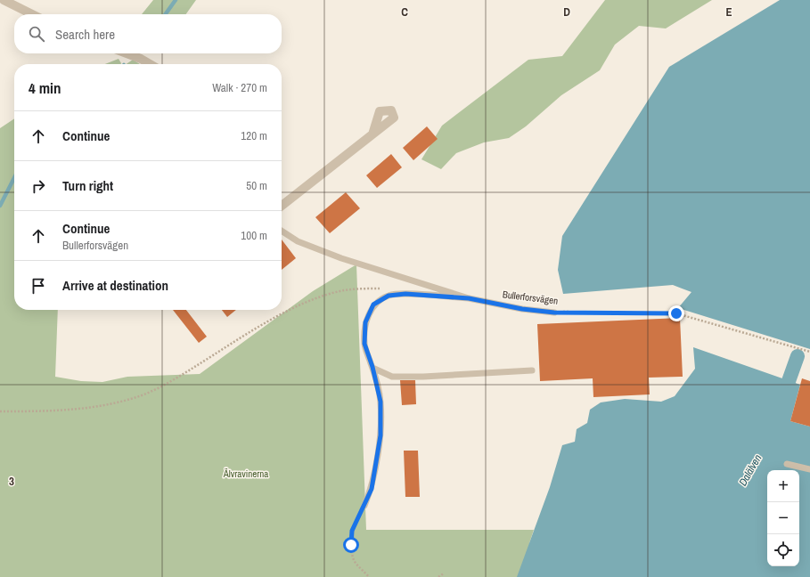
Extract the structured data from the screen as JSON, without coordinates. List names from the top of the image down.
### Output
{
  "streets": {
    "lane": ["Bullerforsvägen"]
  },
  "water": ["Dalälven"],
  "parks": ["Älvravinerna"],
  "page": {
    "search": "Search here",
    "heading": ["4 min", "Walk · 270 m"],
    "list": [
      ["Continue", "120 m"],
      ["Turn right", "50 m"],
      ["Continue", "Bullerforsvägen", "100 m"],
      "Arrive at destination"
    ],
    "map_buttons": ["+", "−"]
  },
  "grid": {
    "columns": ["C", "D", "E"],
    "rows": ["3"]
  }
}
